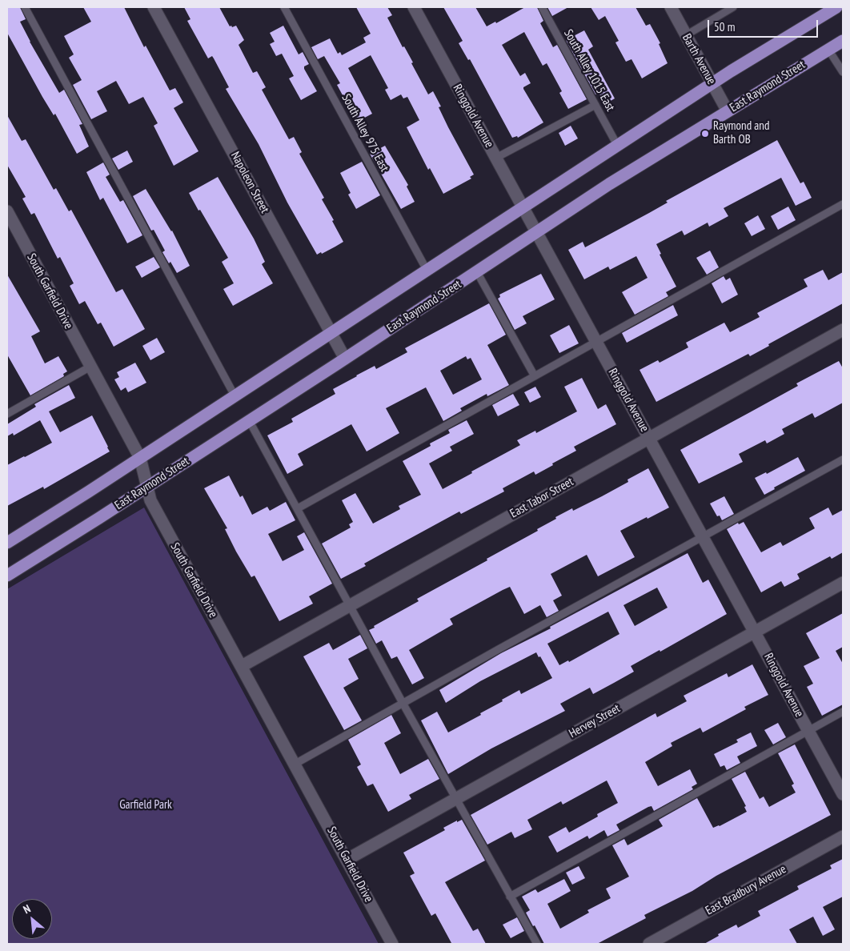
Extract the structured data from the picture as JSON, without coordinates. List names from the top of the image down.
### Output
{
  "streets": {
    "main road": ["East Raymond Street"],
    "street": [
      "Barth Avenue",
      "Ringgold Avenue",
      "Napoleon Street",
      "South Garfield Drive",
      "East Tabor Street",
      "Hervey Street",
      "East Bradbury Avenue"
    ],
    "lane": ["South Alley 1015 East", "South Alley 975 East"]
  },
  "crossings": [
    ["Barth Avenue", "East Raymond Street"],
    ["East Raymond Street", "Ringgold Avenue"],
    ["East Raymond Street", "Napoleon Street"],
    ["East Raymond Street", "South Garfield Drive"],
    ["Ringgold Avenue", "East Tabor Street"],
    ["Ringgold Avenue", "Hervey Street"],
    ["South Garfield Drive", "East Tabor Street"],
    ["South Garfield Drive", "Hervey Street"]
  ],
  "parks": ["Garfield Park"],
  "places": ["Raymond and Barth OB"],
  "scale_bar": "50 m",
  "north": "top left"
}
